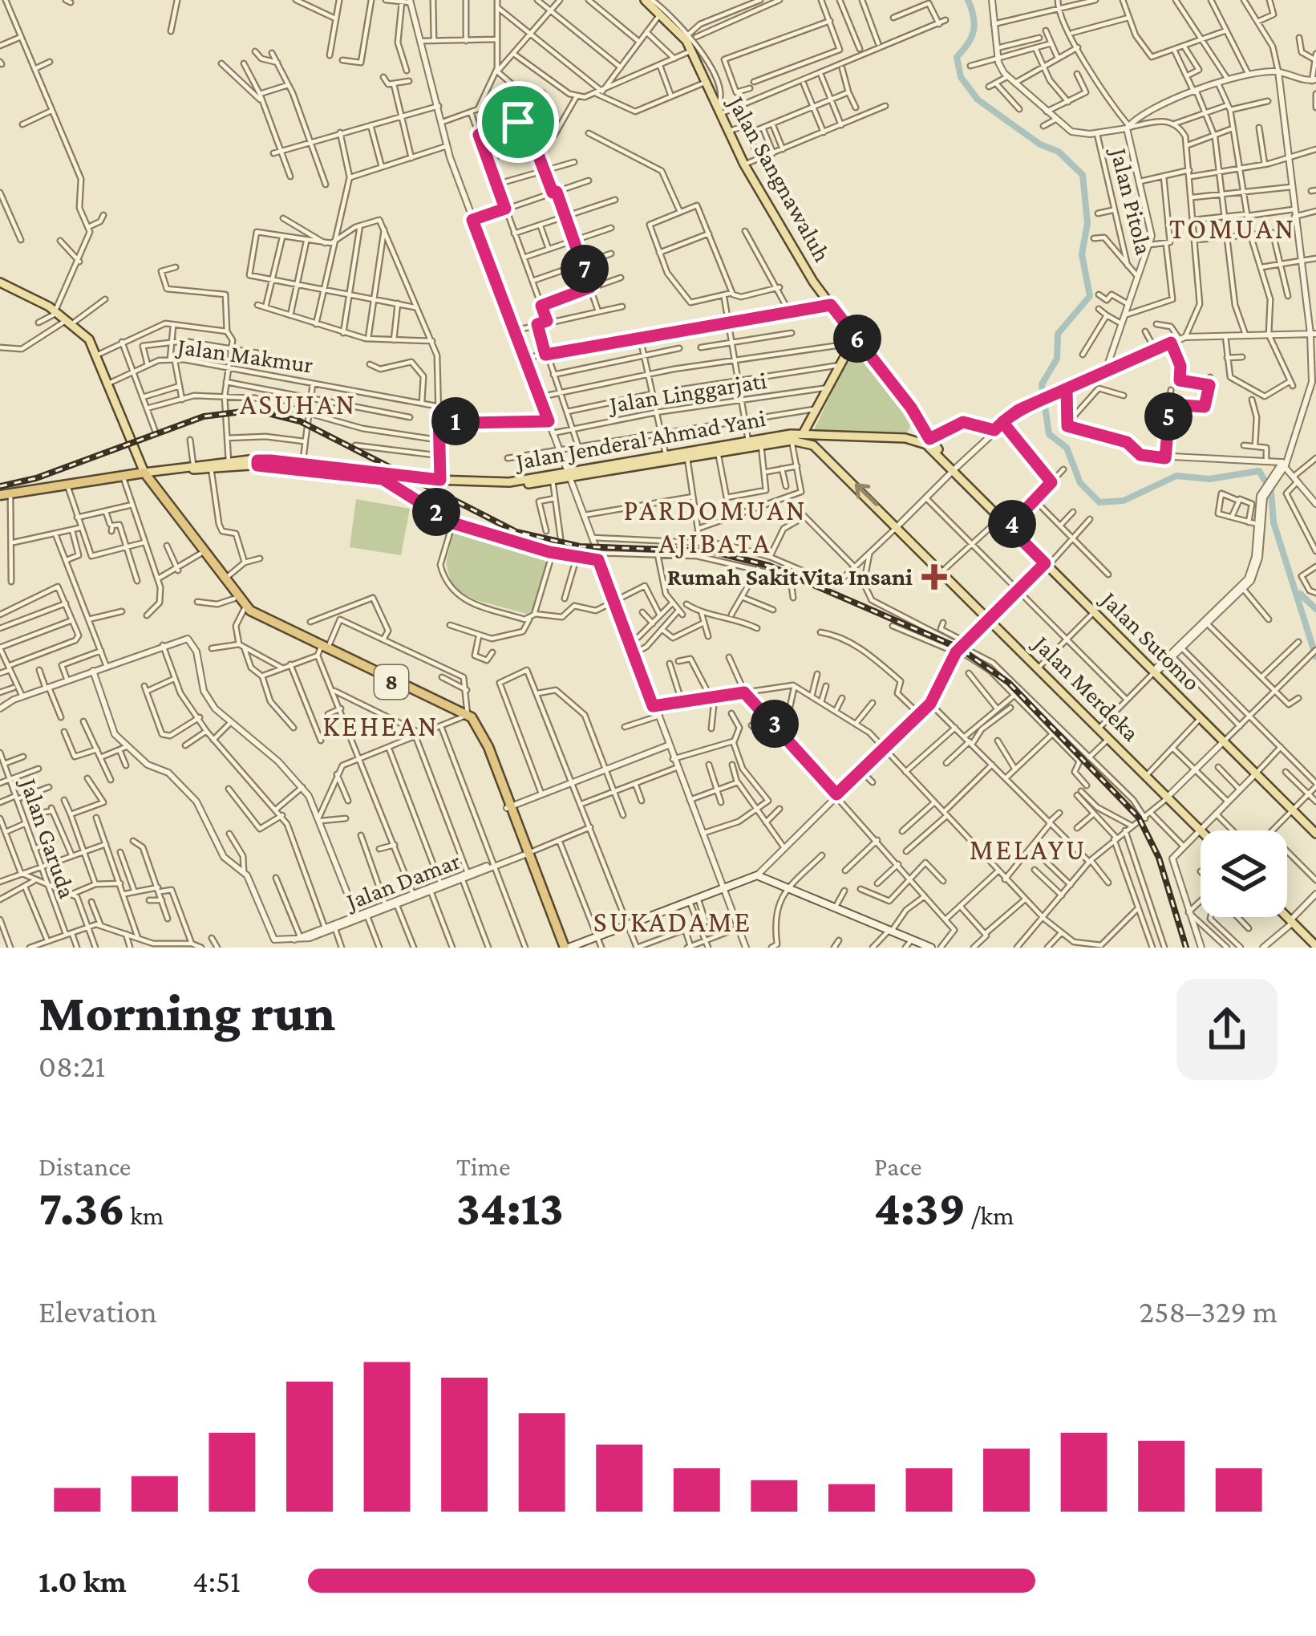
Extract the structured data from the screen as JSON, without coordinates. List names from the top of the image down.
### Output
{
  "streets": {
    "highway": ["8"],
    "main road": [
      "Jalan Sangnawaluh",
      "Jalan Jenderal Ahmad Yani",
      "Jalan Sutomo",
      "Jalan Merdeka"
    ],
    "street": [
      "Jalan Pitola",
      "Jalan Makmur",
      "Jalan Linggarjati",
      "Jalan Garuda",
      "Jalan Damar"
    ]
  },
  "crossings": [
    ["Jalan Sangnawaluh", "Jalan Sutomo"],
    ["Jalan Jenderal Ahmad Yani", "Jalan Sutomo"],
    ["Jalan Jenderal Ahmad Yani", "8"],
    ["Jalan Jenderal Ahmad Yani", "Jalan Merdeka"],
    ["Jalan Sutomo", "Jalan Merdeka"]
  ],
  "districts": [
    "TOMUAN",
    "ASUHAN",
    "PARDOMUAN AJIBATA",
    "KEHEAN",
    "MELAYU",
    "SUKADAME"
  ],
  "places": {
    "health": ["Rumah Sakit Vita Insani"]
  },
  "page": {
    "pins": [
      "7",
      "6",
      "5",
      "1",
      "2",
      "4",
      "3"
    ],
    "heading": ["Morning run", "08:21"],
    "stats": [
      ["Distance", "7.36 km"],
      ["Time", "34:13"],
      ["Pace", "4:39 /km"]
    ],
    "chart": ["Elevation", "258–329 m"],
    "list": [
      {
        "name": "1.0 km",
        "note": "4:51"
      }
    ]
  }
}
